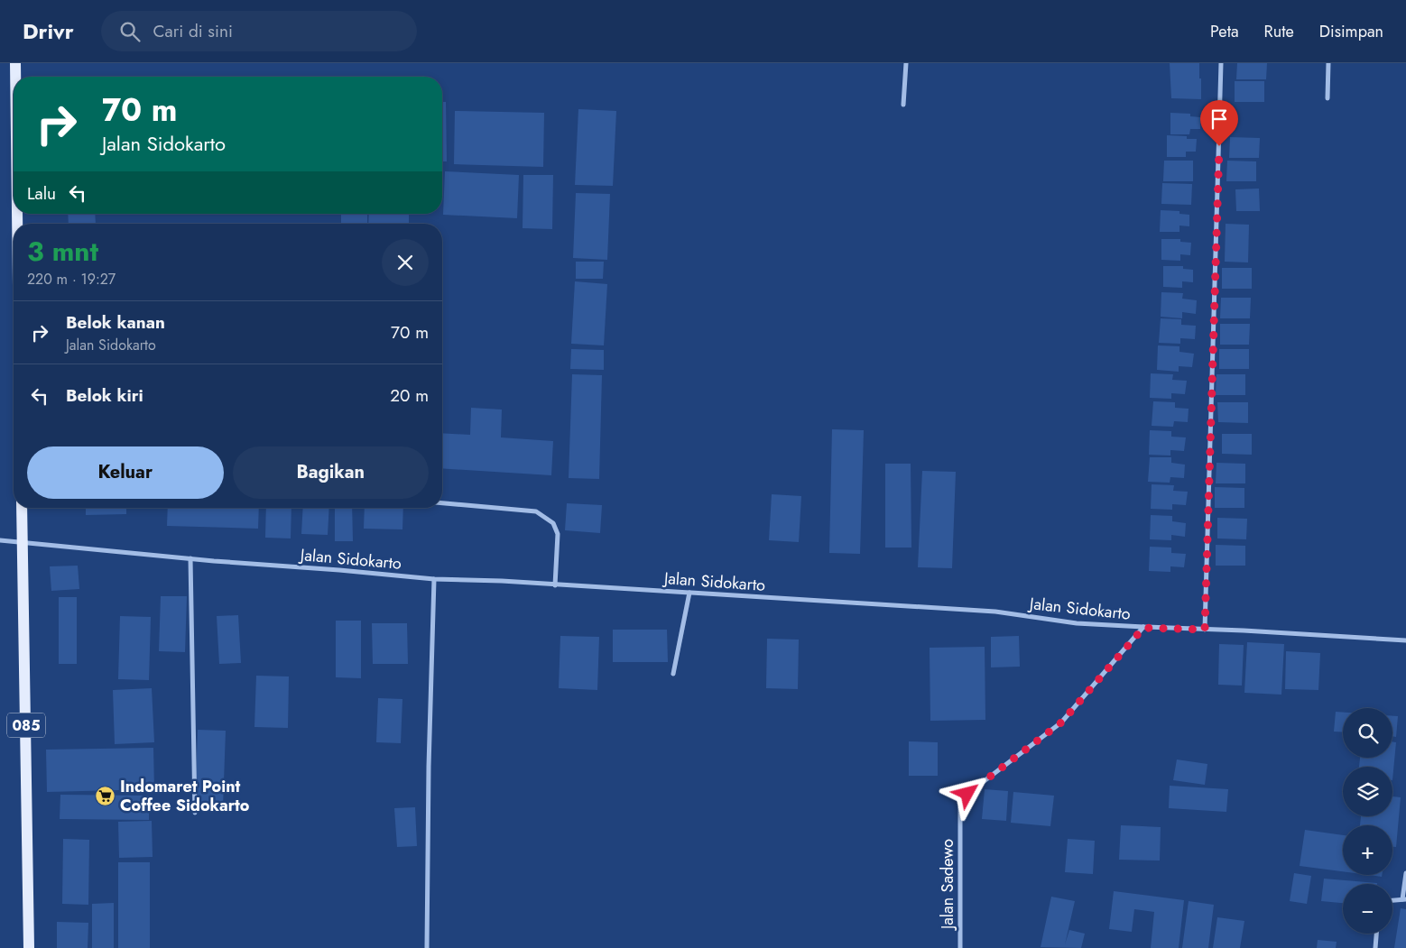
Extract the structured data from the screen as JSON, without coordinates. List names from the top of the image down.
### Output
{
  "streets": {
    "main road": ["085"],
    "street": ["Jalan Sidokarto", "Jalan Sadewo"]
  },
  "crossings": [
    ["Jalan Sidokarto", "085"],
    ["Jalan Sidokarto", "Jalan Sadewo"]
  ],
  "places": {
    "supermarket": ["Indomaret Point Coffee Sidokarto"]
  },
  "page": {
    "header": "Drivr",
    "search": "Cari di sini",
    "nav": ["Peta", "Rute", "Disimpan"],
    "turn": ["70 m", "Jalan Sidokarto"],
    "then": "Lalu",
    "heading": ["3 mnt", "220 m · 19:27"],
    "list": [
      {
        "name": "Belok kanan",
        "note": "Jalan Sidokarto",
        "value": "70 m"
      },
      {
        "name": "Belok kiri",
        "value": "20 m"
      }
    ],
    "buttons": ["Keluar", "Bagikan"],
    "map_buttons": ["+", "−"]
  }
}
